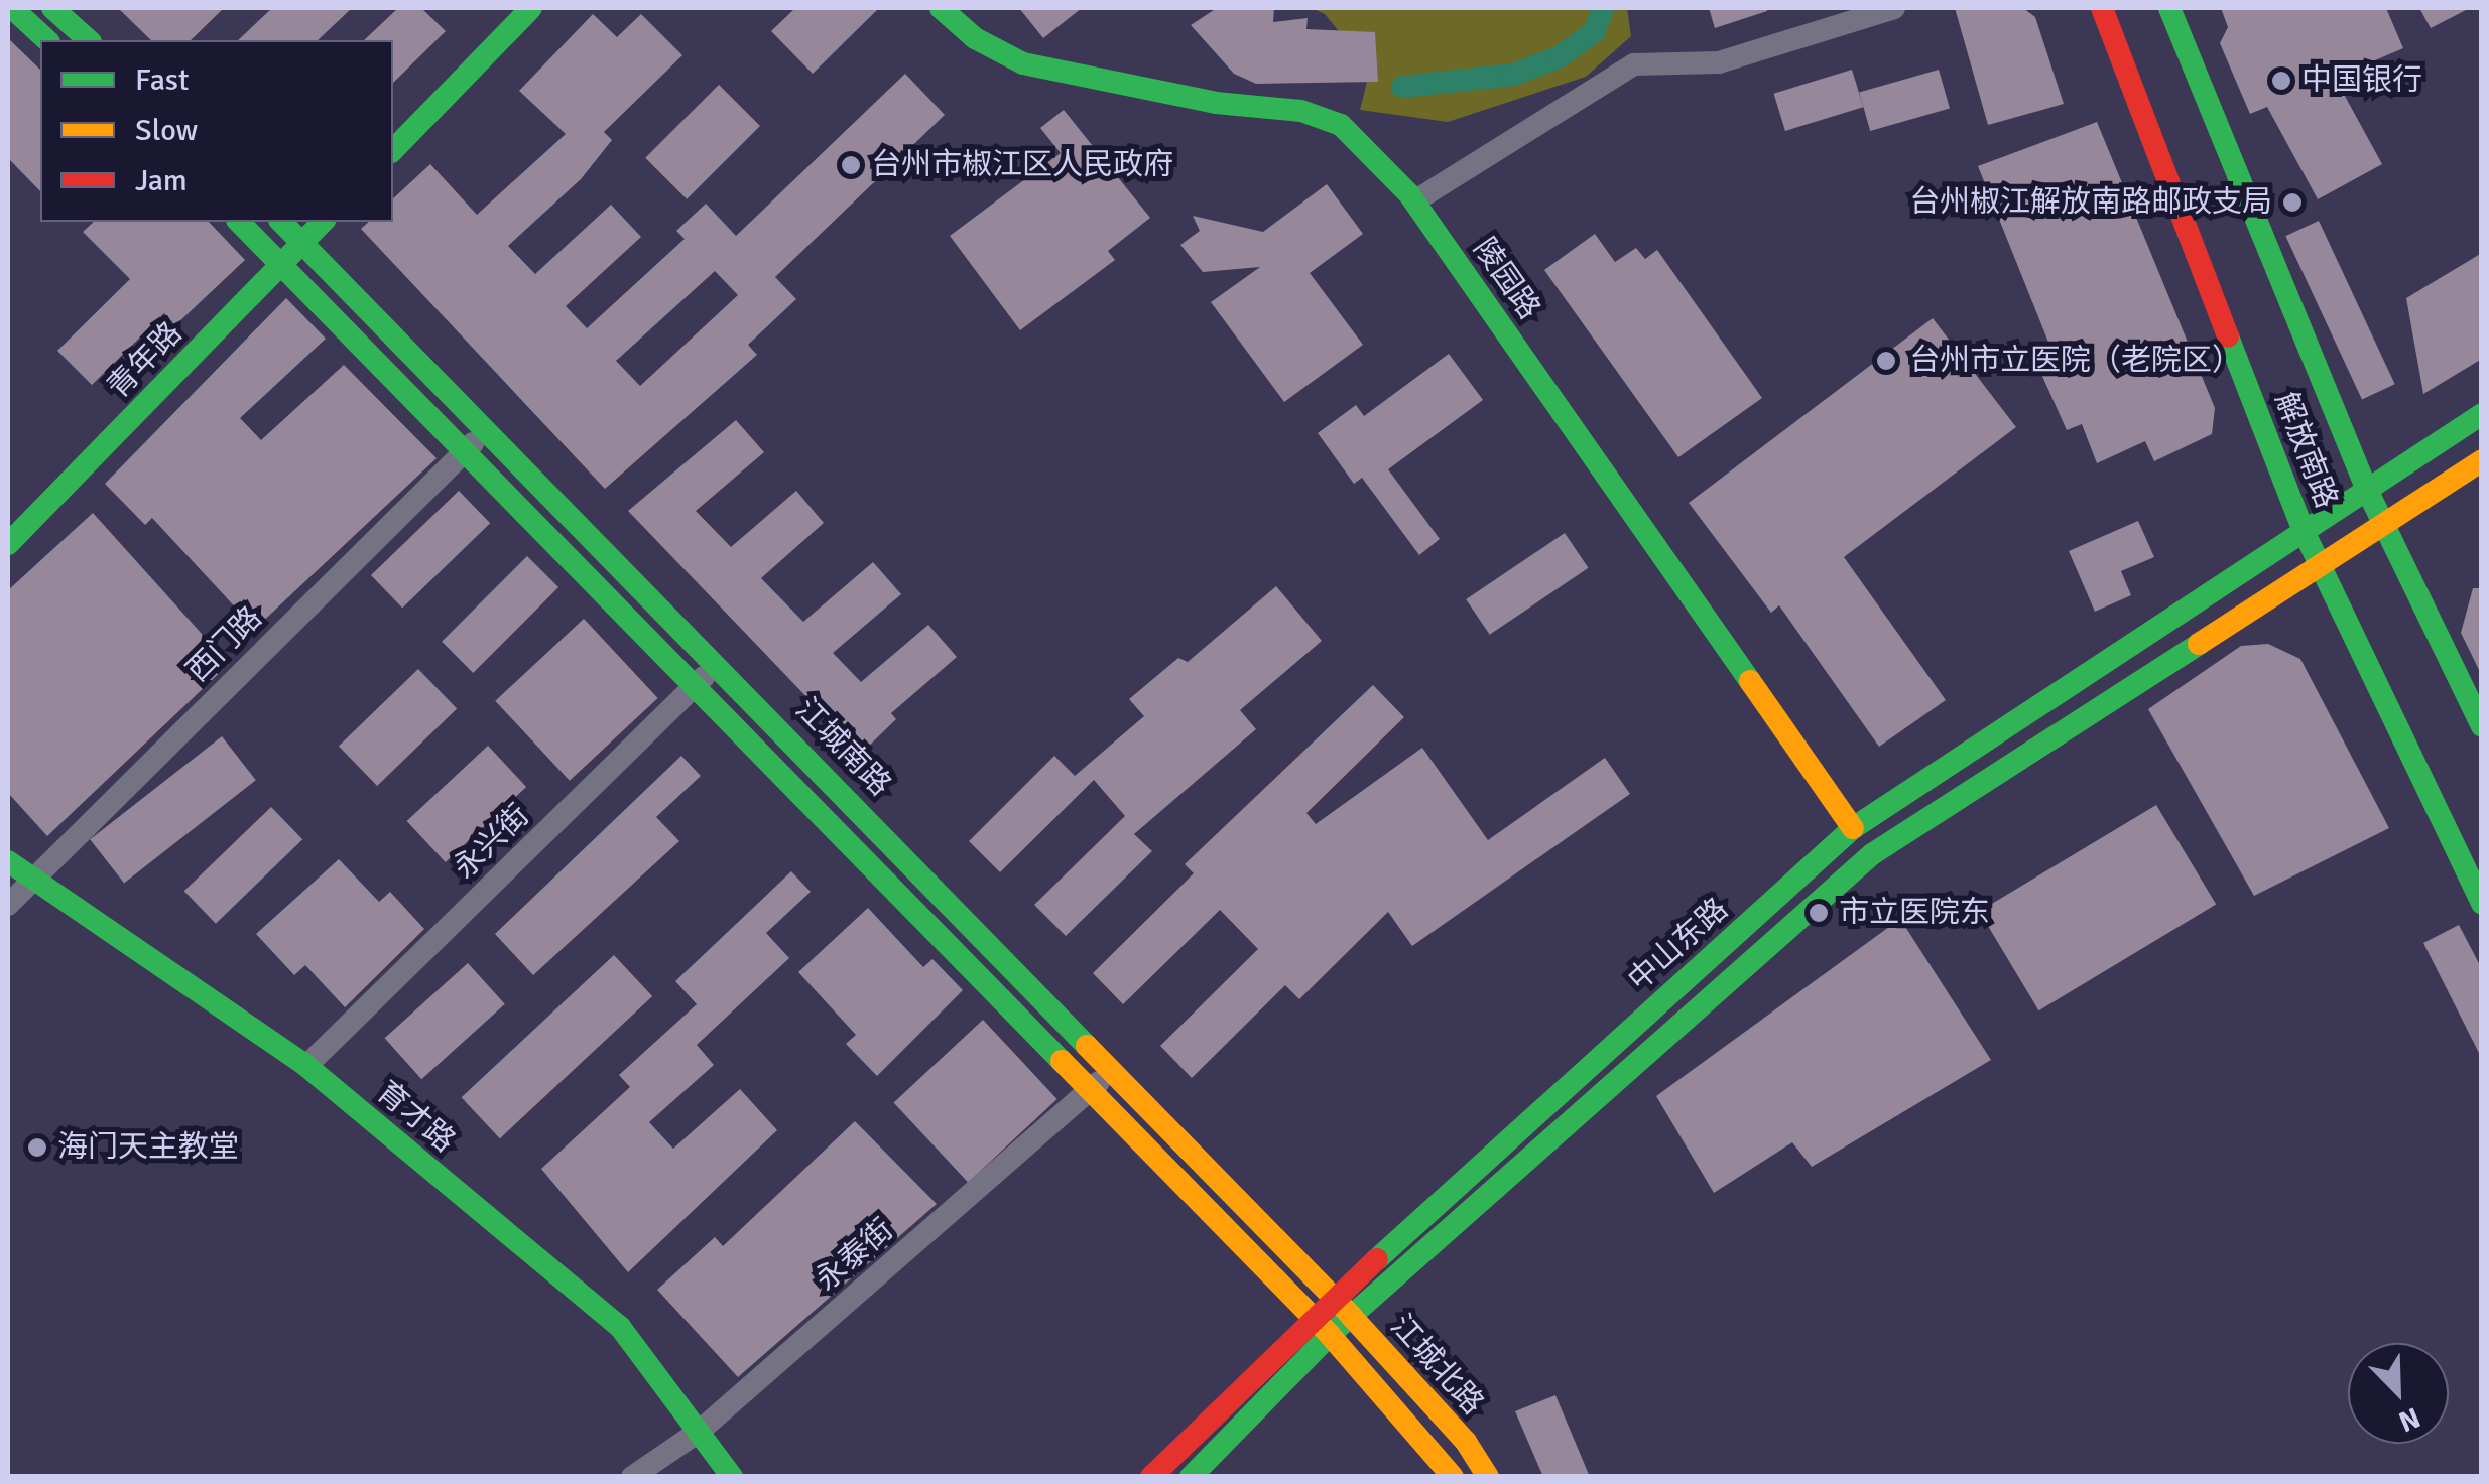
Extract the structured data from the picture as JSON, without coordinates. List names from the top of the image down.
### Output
{
  "streets": {
    "main road": [
      "陵园路",
      "青年路",
      "解放南路",
      "江城南路",
      "中山东路",
      "育才路",
      "江城北路"
    ],
    "street": ["西门路", "永兴街", "永泰街"]
  },
  "crossings": [
    ["陵园路", "中山东路"],
    ["青年路", "江城南路"],
    ["解放南路", "中山东路"],
    ["西门路", "江城南路"],
    ["西门路", "育才路"],
    ["江城南路", "永兴街"],
    ["江城南路", "中山东路"],
    ["江城南路", "永泰街"],
    ["江城南路", "江城北路"],
    ["永兴街", "育才路"],
    ["中山东路", "江城北路"],
    ["育才路", "永泰街"]
  ],
  "places": [
    "中国银行",
    "台州市椒江区人民政府",
    "台州椒江解放南路邮政支局",
    "台州市立医院（老院区）",
    "市立医院东",
    "海门天主教堂"
  ],
  "legend": ["Fast", "Slow", "Jam"],
  "north": "bottom right"
}
